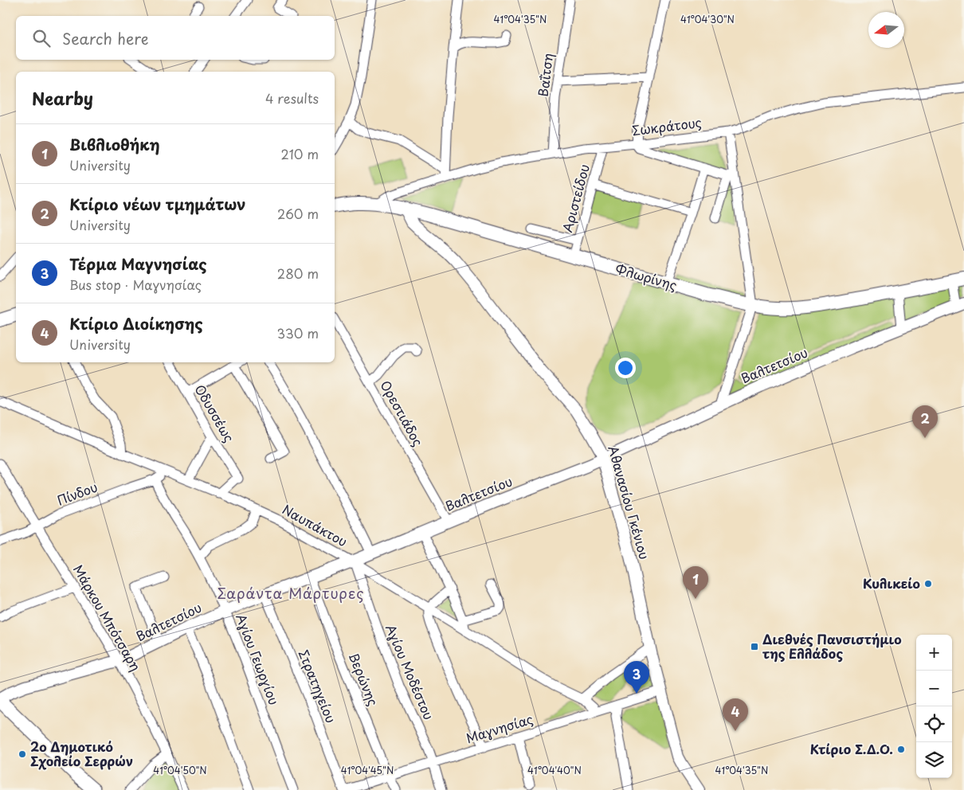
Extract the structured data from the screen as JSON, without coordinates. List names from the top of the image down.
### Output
{
  "streets": {
    "main road": ["Φλωρίνης"],
    "street": [
      "Βαΐτση",
      "Σωκράτους",
      "Αριστείδου",
      "Βαλτετσίου",
      "Οδυσσέως",
      "Ορεστιάδος",
      "Πίνδου",
      "Αθανασίου Γκένιου",
      "Ναυπάκτου",
      "Μάρκου Μπότσαρη",
      "Αγίου Γεωργίου",
      "Αγίου Μοδέστου",
      "Βερώνης",
      "Στρατηγείου",
      "Μαγνησίας"
    ]
  },
  "crossings": [
    ["Βαΐτση", "Σωκράτους"],
    ["Σωκράτους", "Αριστείδου"],
    ["Σωκράτους", "Φλωρίνης"],
    ["Αριστείδου", "Φλωρίνης"],
    ["Φλωρίνης", "Αθανασίου Γκένιου"],
    ["Βαλτετσίου", "Ορεστιάδος"],
    ["Βαλτετσίου", "Αθανασίου Γκένιου"],
    ["Βαλτετσίου", "Ναυπάκτου"],
    ["Βαλτετσίου", "Μάρκου Μπότσαρη"],
    ["Βαλτετσίου", "Αγίου Γεωργίου"],
    ["Βαλτετσίου", "Αγίου Μοδέστου"],
    ["Βαλτετσίου", "Βερώνης"],
    ["Βαλτετσίου", "Στρατηγείου"],
    ["Οδυσσέως", "Ναυπάκτου"],
    ["Πίνδου", "Ναυπάκτου"],
    ["Πίνδου", "Μάρκου Μπότσαρη"],
    ["Πίνδου", "Αγίου Γεωργίου"],
    ["Αθανασίου Γκένιου", "Μαγνησίας"],
    ["Ναυπάκτου", "Αγίου Μοδέστου"],
    ["Ναυπάκτου", "Μαγνησίας"],
    ["Αγίου Μοδέστου", "Μαγνησίας"],
    ["Βερώνης", "Μαγνησίας"],
    ["Στρατηγείου", "Μαγνησίας"]
  ],
  "districts": ["Σαράντα Μάρτυρες"],
  "places": {
    "other": ["Κυλικείο", "Κτίριο Σ.Δ.Ο.", "2ο Δημοτικό Σχολείο Σερρών"],
    "transit": ["Διεθνές Πανσιστήμιο της Ελλάδος"]
  },
  "north": "left",
  "page": {
    "search": "Search here",
    "heading": ["Nearby", "4 results"],
    "list": [
      {
        "mark": "1",
        "name": "Βιβλιοθήκη",
        "note": "University",
        "value": "210 m"
      },
      {
        "mark": "2",
        "name": "Κτίριο νέων τμημάτων",
        "note": "University",
        "value": "260 m"
      },
      {
        "mark": "3",
        "name": "Τέρμα Μαγνησίας",
        "note": "Bus stop · Μαγνησίας",
        "value": "280 m"
      },
      {
        "mark": "4",
        "name": "Κτίριο Διοίκησης",
        "note": "University",
        "value": "330 m"
      }
    ],
    "pins": [
      "2",
      "1",
      "3",
      "4"
    ],
    "map_buttons": ["+", "−"]
  },
  "coordinates": [
    "41°04'35\"N",
    "41°04'30\"N",
    "41°04'50\"N",
    "41°04'45\"N",
    "41°04'40\"N"
  ]
}
